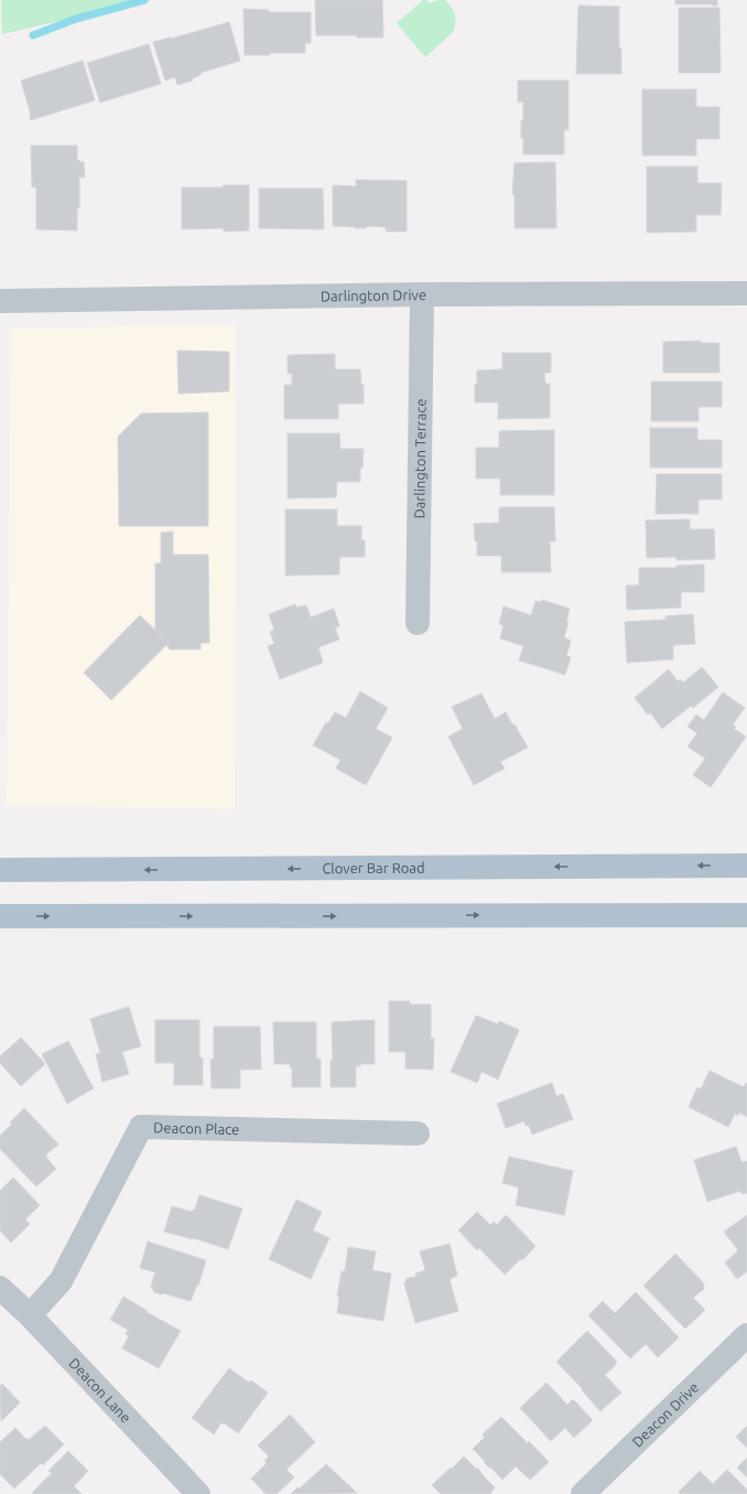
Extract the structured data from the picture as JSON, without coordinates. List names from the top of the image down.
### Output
{
  "streets": {
    "main road": ["Clover Bar Road"],
    "street": [
      "Darlington Drive",
      "Darlington Terrace",
      "Deacon Place",
      "Deacon Lane",
      "Deacon Drive"
    ]
  },
  "crossings": [
    ["Darlington Drive", "Darlington Terrace"],
    ["Deacon Place", "Deacon Lane"]
  ]
}
